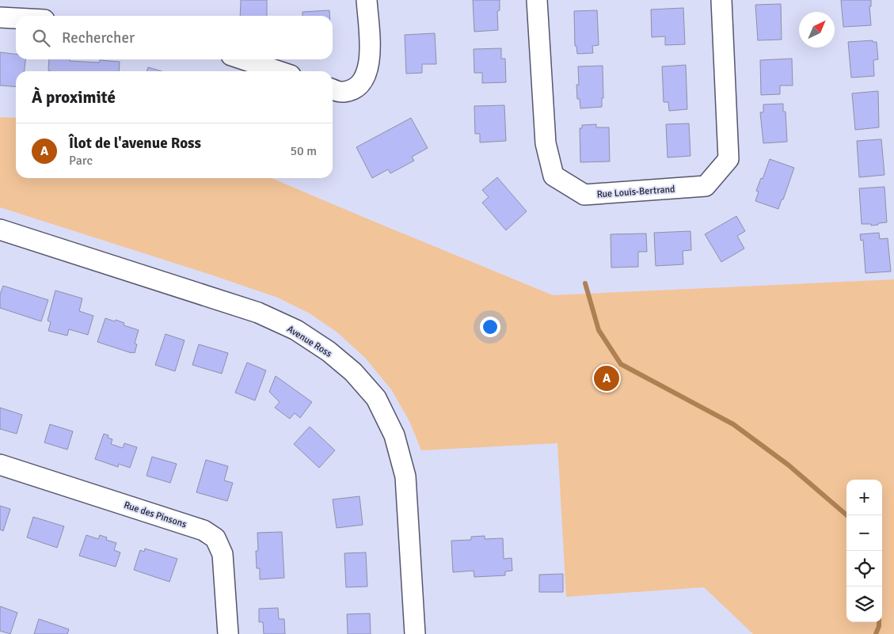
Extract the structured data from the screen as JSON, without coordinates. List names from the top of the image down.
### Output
{
  "streets": {
    "street": ["Rue Louis-Bertrand", "Avenue Ross", "Rue des Pinsons"]
  },
  "north": "top right",
  "page": {
    "search": "Rechercher",
    "heading": "À proximité",
    "list": [
      {
        "mark": "A",
        "name": "Îlot de l'avenue Ross",
        "note": "Parc",
        "value": "50 m"
      }
    ],
    "pins": "A",
    "map_buttons": ["+", "−"]
  }
}
